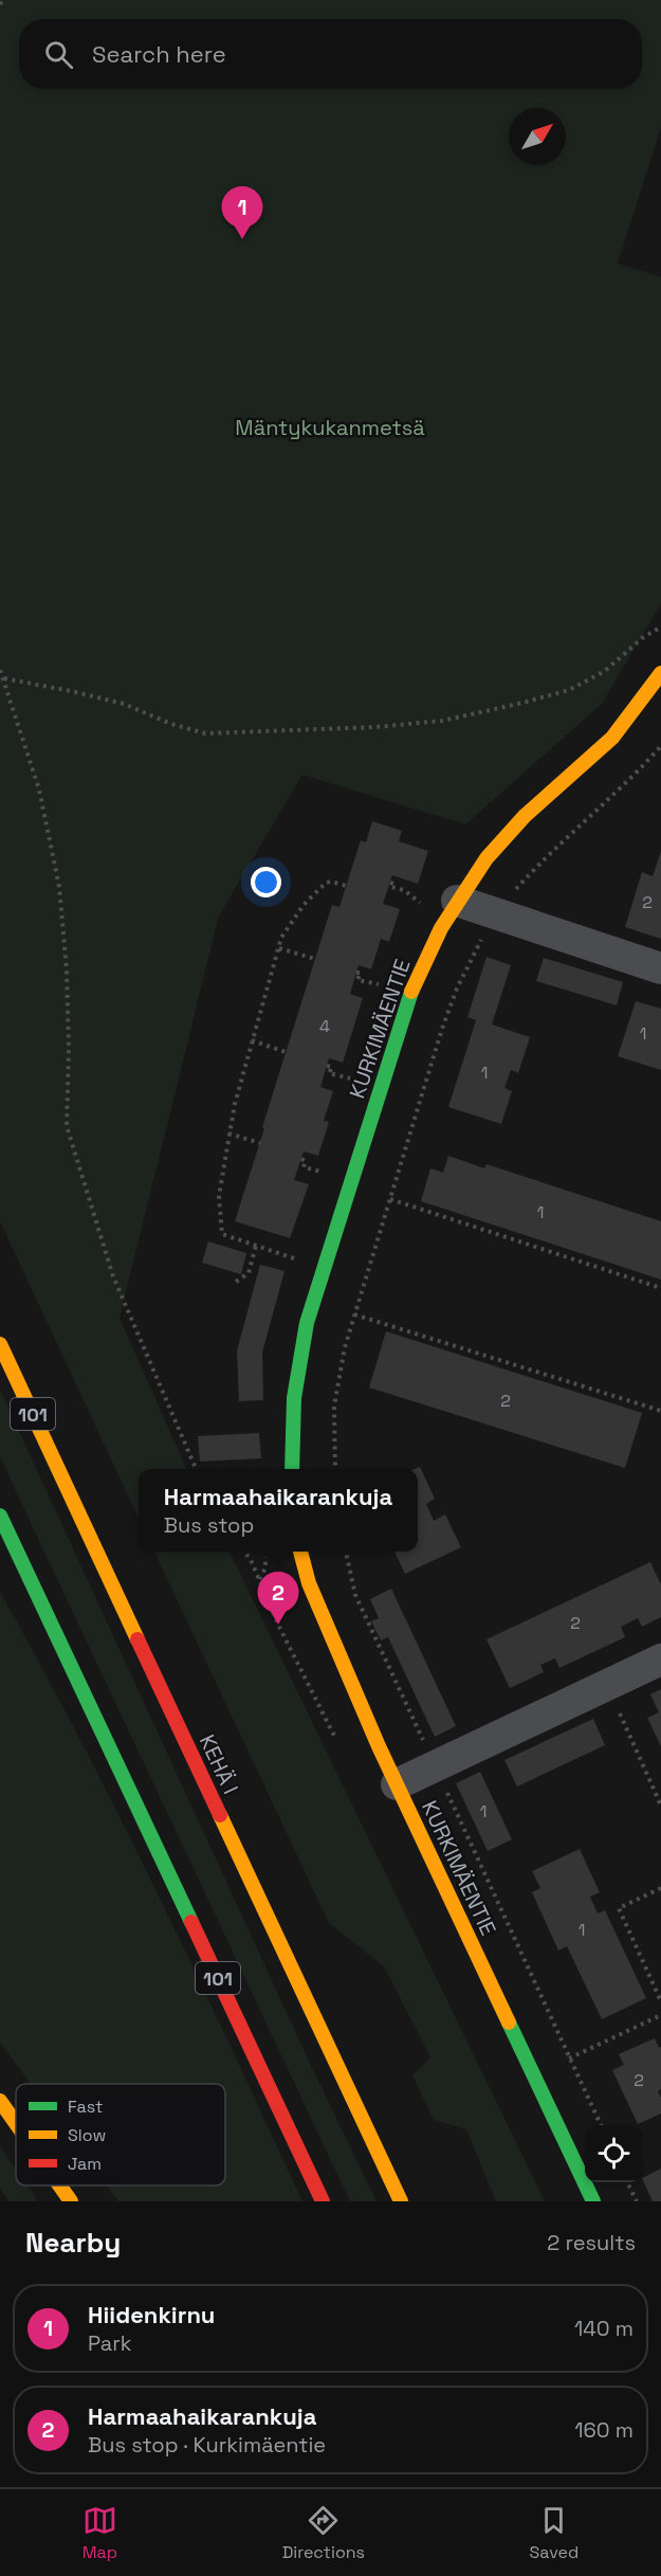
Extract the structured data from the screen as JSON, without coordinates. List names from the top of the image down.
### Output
{
  "streets": {
    "main road": ["KURKIMÄENTIE", "101", "KEHÄ I"]
  },
  "parks": ["Mäntykukanmetsä"],
  "house_numbers": [
    "2",
    "4",
    "1",
    "1",
    "1",
    "2",
    "2",
    "1",
    "1",
    "2"
  ],
  "legend": ["Fast", "Slow", "Jam"],
  "north": "top right",
  "page": {
    "search": "Search here",
    "pins": ["1", "2"],
    "popup": ["Harmaahaikarankuja", "Bus stop"],
    "heading": ["Nearby", "2 results"],
    "list": [
      {
        "mark": "1",
        "name": "Hiidenkirnu",
        "note": "Park",
        "value": "140 m"
      },
      {
        "mark": "2",
        "name": "Harmaahaikarankuja",
        "note": "Bus stop · Kurkimäentie",
        "value": "160 m"
      }
    ],
    "nav": ["Map", "Directions", "Saved"]
  }
}
